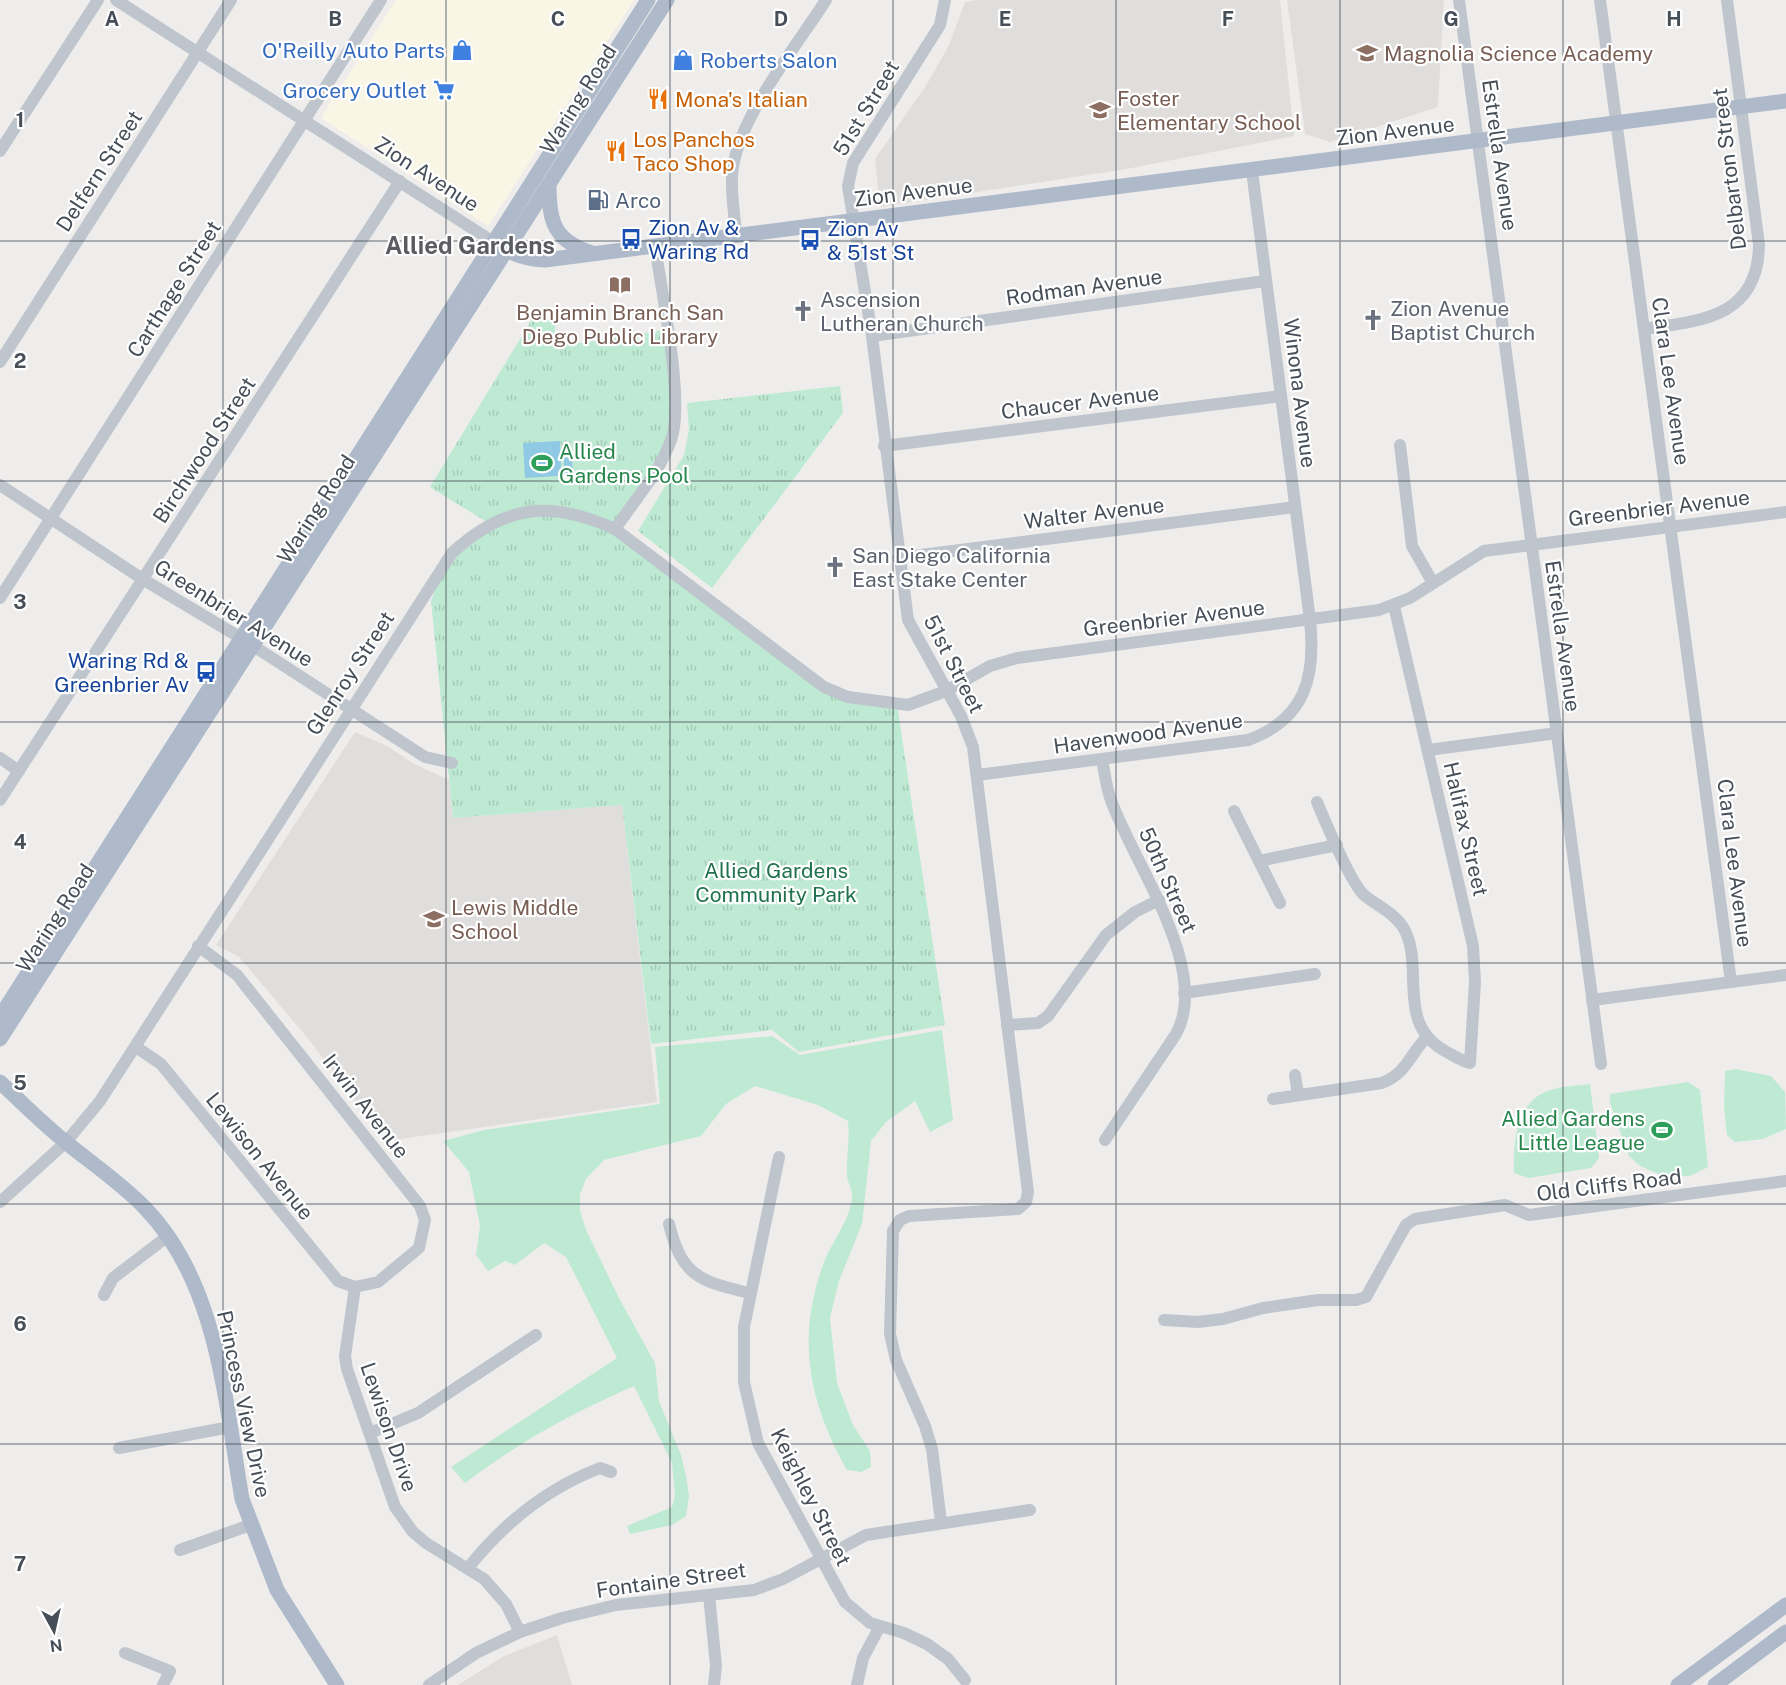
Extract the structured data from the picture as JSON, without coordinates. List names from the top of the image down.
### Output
{
  "streets": {
    "main road": ["Waring Road", "Zion Avenue", "Princess View Drive"],
    "street": [
      "51st Street",
      "Estrella Avenue",
      "Delbarton Street",
      "Delfern Street",
      "Rodman Avenue",
      "Carthage Street",
      "Clara Lee Avenue",
      "Winona Avenue",
      "Chaucer Avenue",
      "Birchwood Street",
      "Greenbrier Avenue",
      "Walter Avenue",
      "Glenroy Street",
      "Havenwood Avenue",
      "Halifax Street",
      "50th Street",
      "Irwin Avenue",
      "Lewison Avenue",
      "Old Cliffs Road",
      "Lewison Drive",
      "Keighley Street",
      "Fontaine Street"
    ]
  },
  "crossings": [
    ["Waring Road", "Zion Avenue"],
    ["Waring Road", "Greenbrier Avenue"],
    ["51st Street", "Zion Avenue"],
    ["51st Street", "Rodman Avenue"],
    ["51st Street", "Chaucer Avenue"],
    ["51st Street", "Greenbrier Avenue"],
    ["51st Street", "Walter Avenue"],
    ["51st Street", "Havenwood Avenue"],
    ["51st Street", "Fontaine Street"],
    ["Zion Avenue", "Estrella Avenue"],
    ["Zion Avenue", "Delbarton Street"],
    ["Zion Avenue", "Delfern Street"],
    ["Zion Avenue", "Carthage Street"],
    ["Zion Avenue", "Clara Lee Avenue"],
    ["Zion Avenue", "Winona Avenue"],
    ["Zion Avenue", "Birchwood Street"],
    ["Estrella Avenue", "Greenbrier Avenue"],
    ["Delbarton Street", "Clara Lee Avenue"],
    ["Rodman Avenue", "Winona Avenue"],
    ["Carthage Street", "Greenbrier Avenue"],
    ["Clara Lee Avenue", "Greenbrier Avenue"],
    ["Winona Avenue", "Chaucer Avenue"],
    ["Winona Avenue", "Greenbrier Avenue"],
    ["Winona Avenue", "Walter Avenue"],
    ["Winona Avenue", "Havenwood Avenue"],
    ["Birchwood Street", "Greenbrier Avenue"],
    ["Greenbrier Avenue", "Glenroy Street"],
    ["Greenbrier Avenue", "Havenwood Avenue"],
    ["Greenbrier Avenue", "Halifax Street"],
    ["Glenroy Street", "Irwin Avenue"],
    ["Glenroy Street", "Lewison Avenue"],
    ["Glenroy Street", "Princess View Drive"],
    ["Havenwood Avenue", "50th Street"],
    ["Irwin Avenue", "Lewison Avenue"],
    ["Irwin Avenue", "Lewison Drive"],
    ["Lewison Avenue", "Lewison Drive"],
    ["Lewison Drive", "Fontaine Street"],
    ["Keighley Street", "Fontaine Street"]
  ],
  "districts": ["Allied Gardens"],
  "parks": ["Allied Gardens Community Park"],
  "places": {
    "shop": ["O'Reilly Auto Parts", "Roberts Salon"],
    "school or university": ["Magnolia Science Academy", "Foster Elementary School", "Lewis Middle School"],
    "supermarket": ["Grocery Outlet"],
    "restaurant": ["Mona's Italian", "Los Panchos Taco Shop"],
    "fuel station": ["Arco"],
    "bus stop": ["Zion Av & Waring Rd", "Zion Av & 51st St", "Waring Rd & Greenbrier Av"],
    "library": ["Benjamin Branch San Diego Public Library"],
    "church": ["Ascension Lutheran Church", "Zion Avenue Baptist Church", "San Diego California East Stake Center"],
    "sports": ["Allied Gardens Pool", "Allied Gardens Little League"]
  },
  "north": "bottom",
  "grid": {
    "columns": [
      "A",
      "B",
      "C",
      "D",
      "E",
      "F",
      "G",
      "H"
    ],
    "rows": [
      "1",
      "2",
      "3",
      "4",
      "5",
      "6",
      "7"
    ]
  }
}
